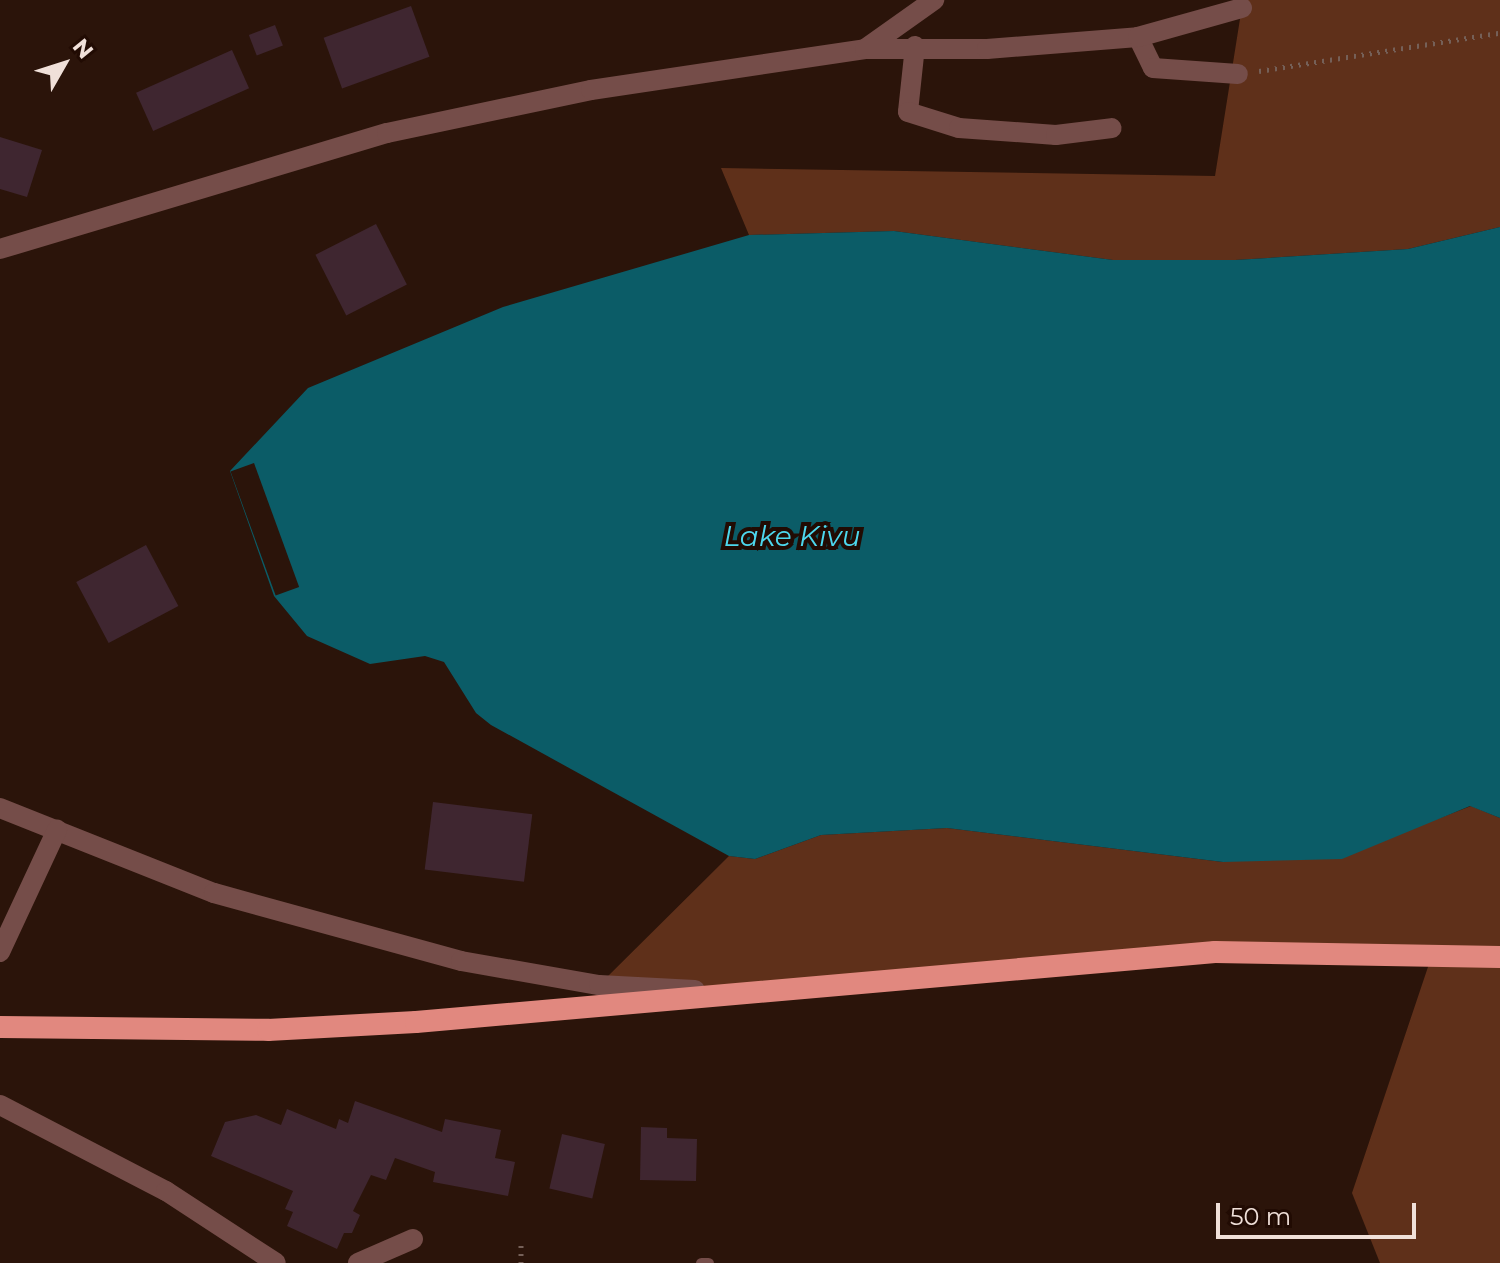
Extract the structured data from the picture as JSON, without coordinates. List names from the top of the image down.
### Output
{
  "water": ["Lake Kivu"],
  "scale_bar": "50 m",
  "north": "top right"
}
